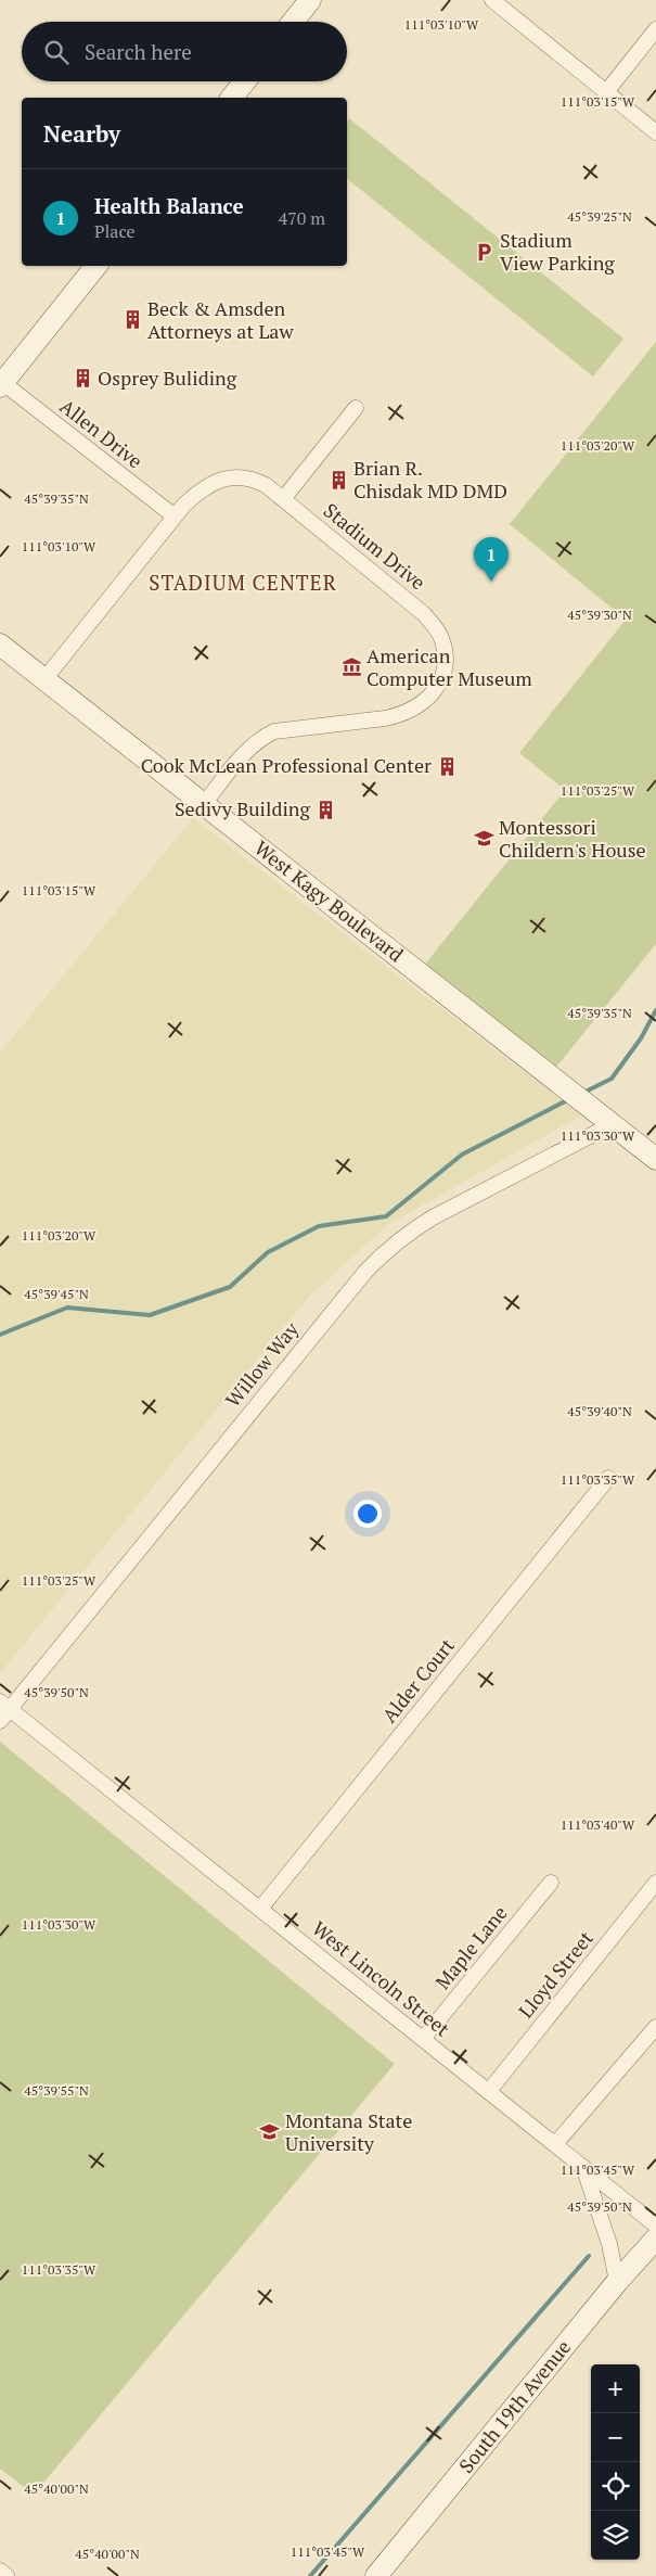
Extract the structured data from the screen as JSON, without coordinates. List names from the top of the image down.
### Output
{
  "streets": {
    "main road": ["West Kagy Boulevard", "South 19th Avenue"],
    "street": [
      "Allen Drive",
      "Stadium Drive",
      "Willow Way",
      "Alder Court",
      "Maple Lane",
      "Lloyd Street",
      "West Lincoln Street"
    ]
  },
  "crossings": [
    ["Allen Drive", "Stadium Drive"],
    ["Stadium Drive", "West Kagy Boulevard"],
    ["West Kagy Boulevard", "Willow Way"],
    ["Willow Way", "West Lincoln Street"],
    ["Alder Court", "West Lincoln Street"],
    ["Maple Lane", "West Lincoln Street"],
    ["Lloyd Street", "West Lincoln Street"]
  ],
  "districts": ["STADIUM CENTER"],
  "places": {
    "parking": ["Stadium View Parking"],
    "building": [
      "Beck & Amsden Attorneys at Law",
      "Osprey Buliding",
      "Brian R. Chisdak MD DMD",
      "Cook McLean Professional Center",
      "Sedivy Building"
    ],
    "museum": ["American Computer Museum"],
    "school or university": ["Montessori Childern's House", "Montana State University"]
  },
  "page": {
    "search": "Search here",
    "heading": "Nearby",
    "list": [
      {
        "mark": "1",
        "name": "Health Balance",
        "note": "Place",
        "value": "470 m"
      }
    ],
    "pins": "1",
    "map_buttons": ["+", "−"]
  },
  "coordinates": [
    "111°03'10\"W",
    "111°03'15\"W",
    "45°39'25\"N",
    "111°03'20\"W",
    "45°39'35\"N",
    "45°39'30\"N",
    "111°03'25\"W",
    "111°03'30\"W",
    "45°39'45\"N",
    "45°39'40\"N",
    "111°03'35\"W",
    "45°39'50\"N",
    "111°03'40\"W",
    "45°39'55\"N",
    "111°03'45\"W",
    "45°40'00\"N"
  ]
}
